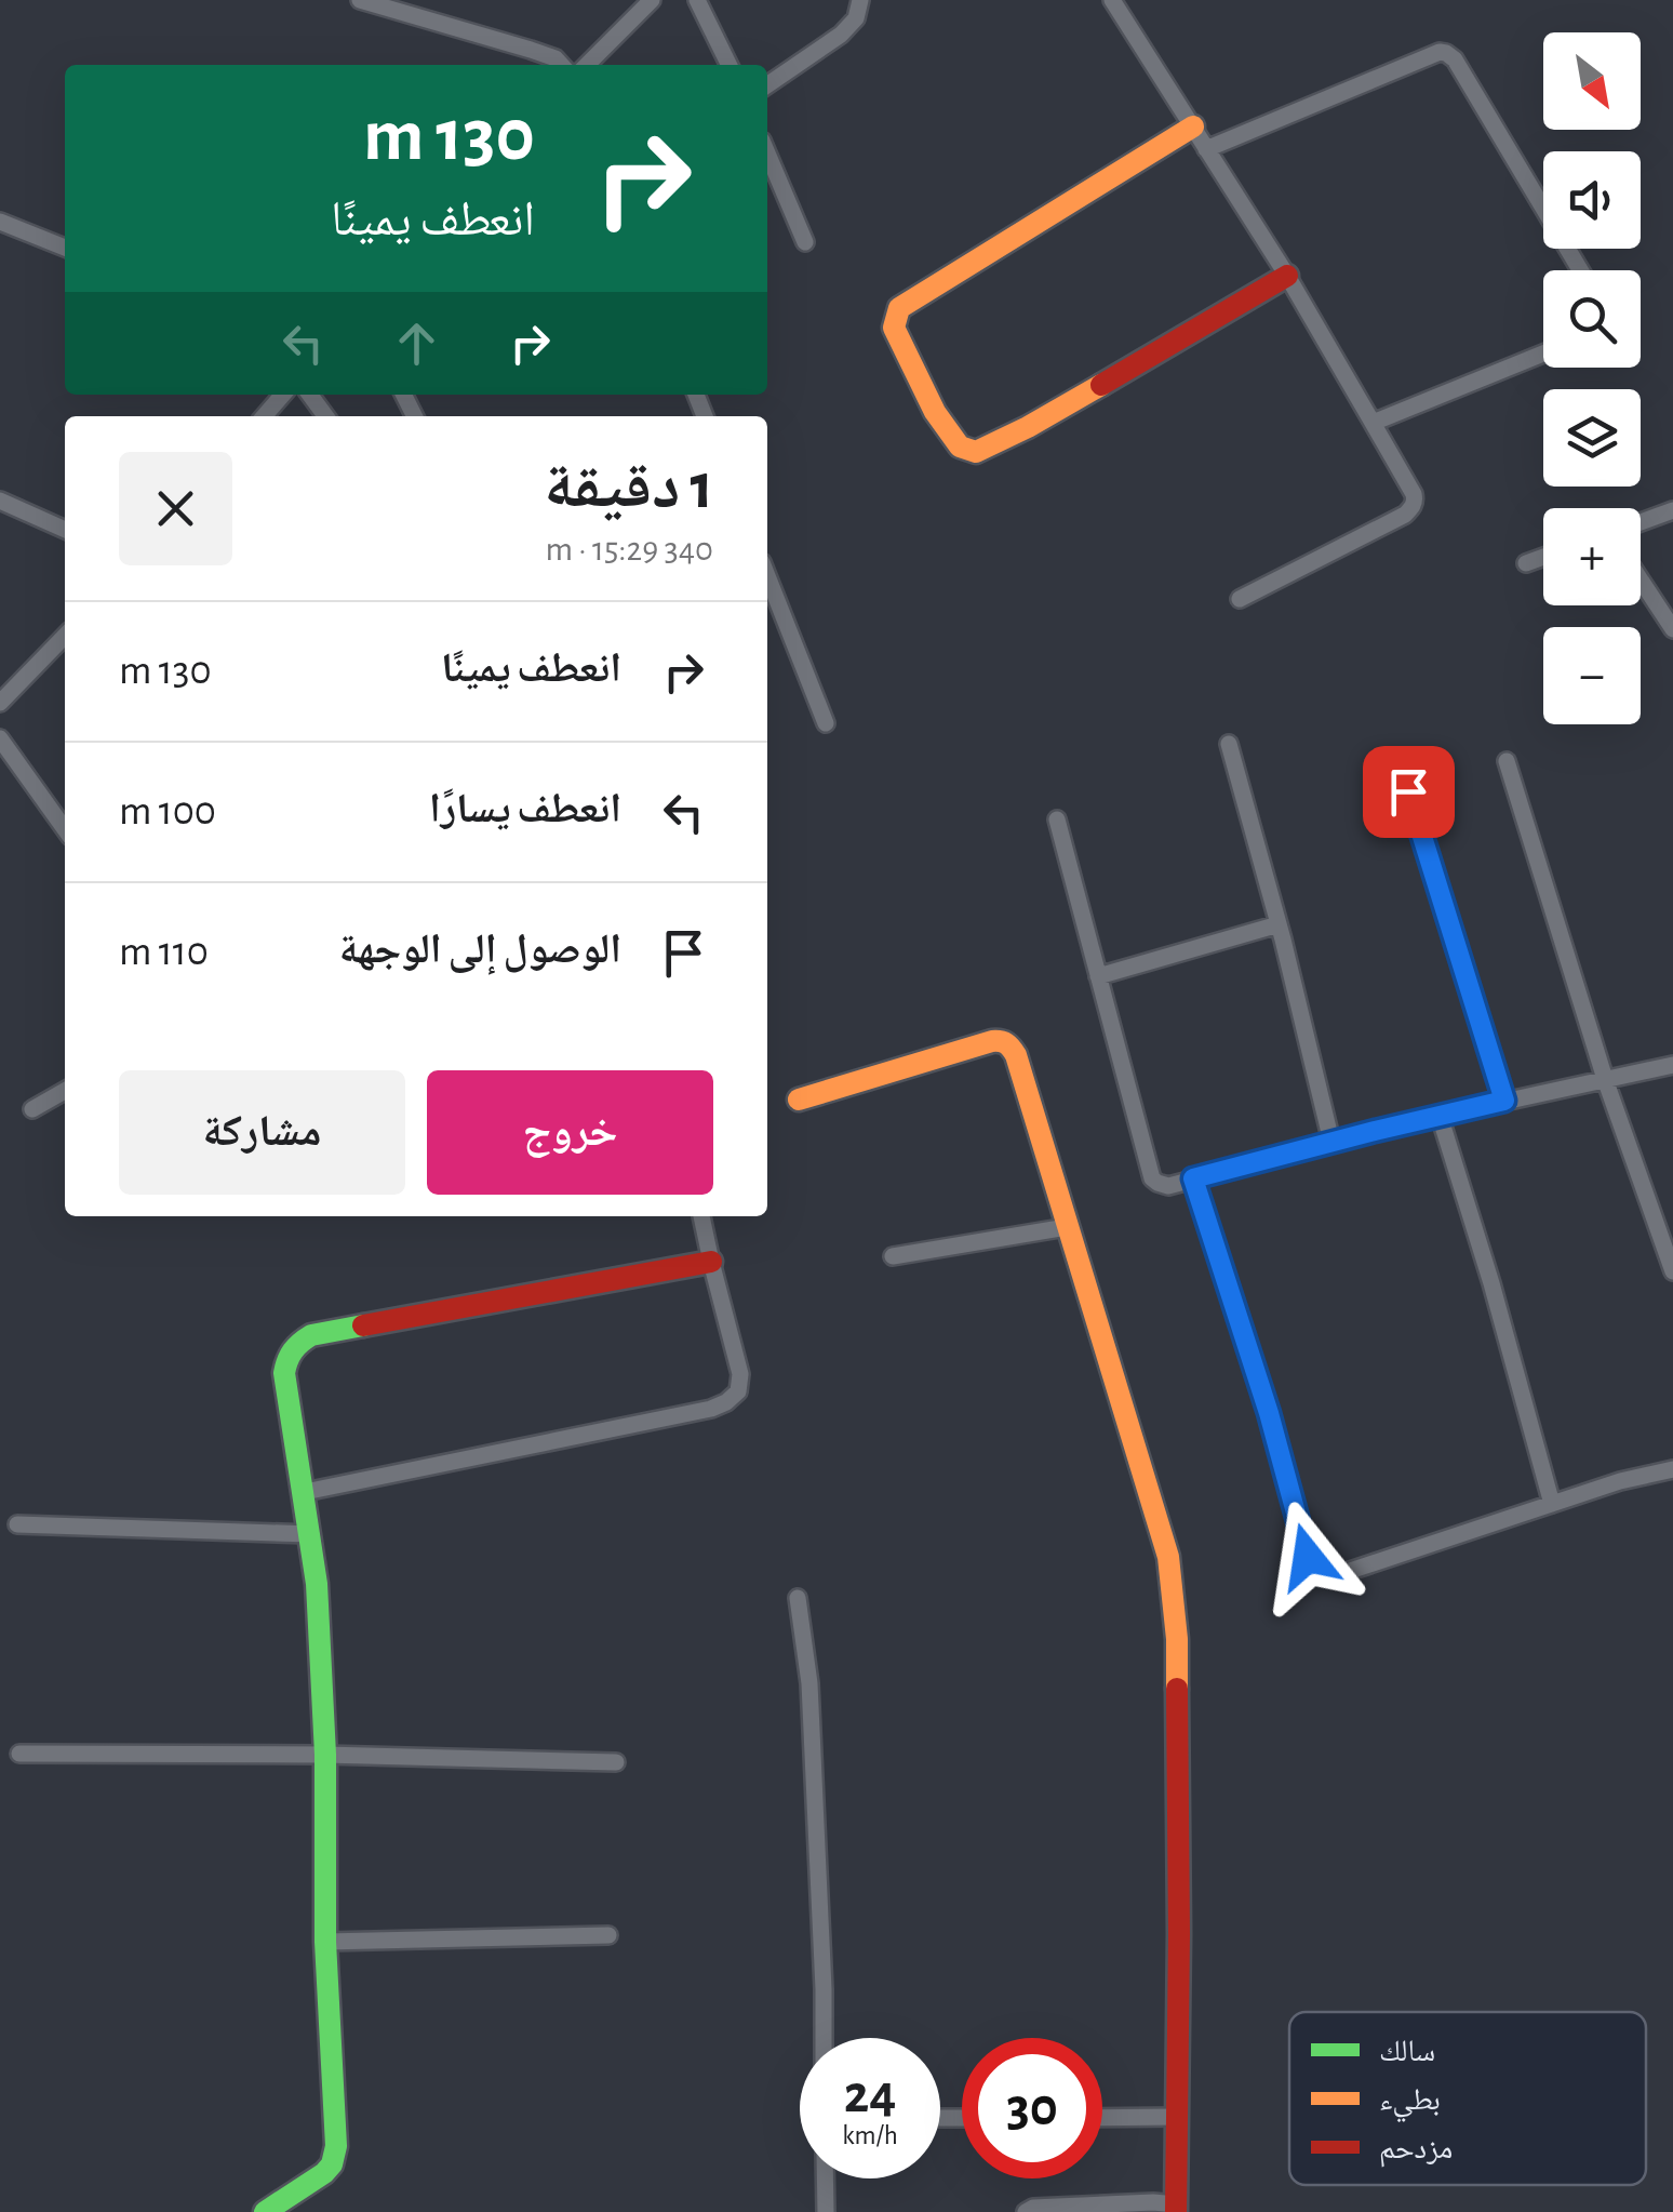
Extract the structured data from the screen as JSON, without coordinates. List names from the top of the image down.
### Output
{
  "legend": ["سالك", "بطيء", "مزدحم"],
  "north": "bottom right",
  "page": {
    "map_buttons": ["+", "−"],
    "turn": ["130 m", "انعطف يمينًا"],
    "heading": ["1 دقيقة", "340 m · 15:29"],
    "list": [
      {
        "name": "انعطف يمينًا",
        "value": "130 m"
      },
      {
        "name": "انعطف يسارًا",
        "value": "100 m"
      },
      {
        "name": "الوصول إلى الوجهة",
        "value": "110 m"
      }
    ],
    "buttons": ["خروج", "مشاركة"],
    "speed": "24 km/h",
    "limit": "30"
  }
}
